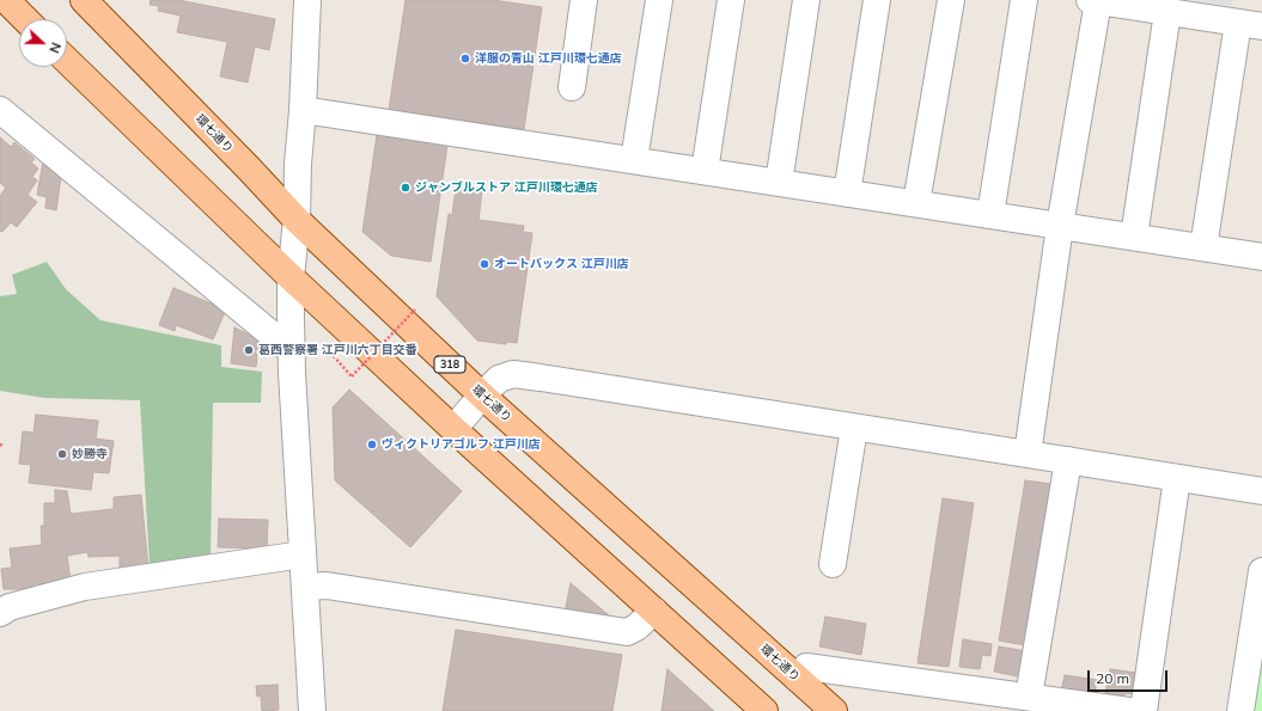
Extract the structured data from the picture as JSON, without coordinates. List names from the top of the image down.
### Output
{
  "streets": {
    "main road": ["環七通り", "318"]
  },
  "places": [
    "洋服の青山 江戸川環七通店",
    "ジャンブルストア 江戸川環七通店",
    "オートバックス 江戸川店",
    "葛西警察署 江戸川六丁目交番",
    "ヴィクトリアゴルフ 江戸川店",
    "妙勝寺"
  ],
  "scale_bar": "20 m",
  "north": "right"
}
